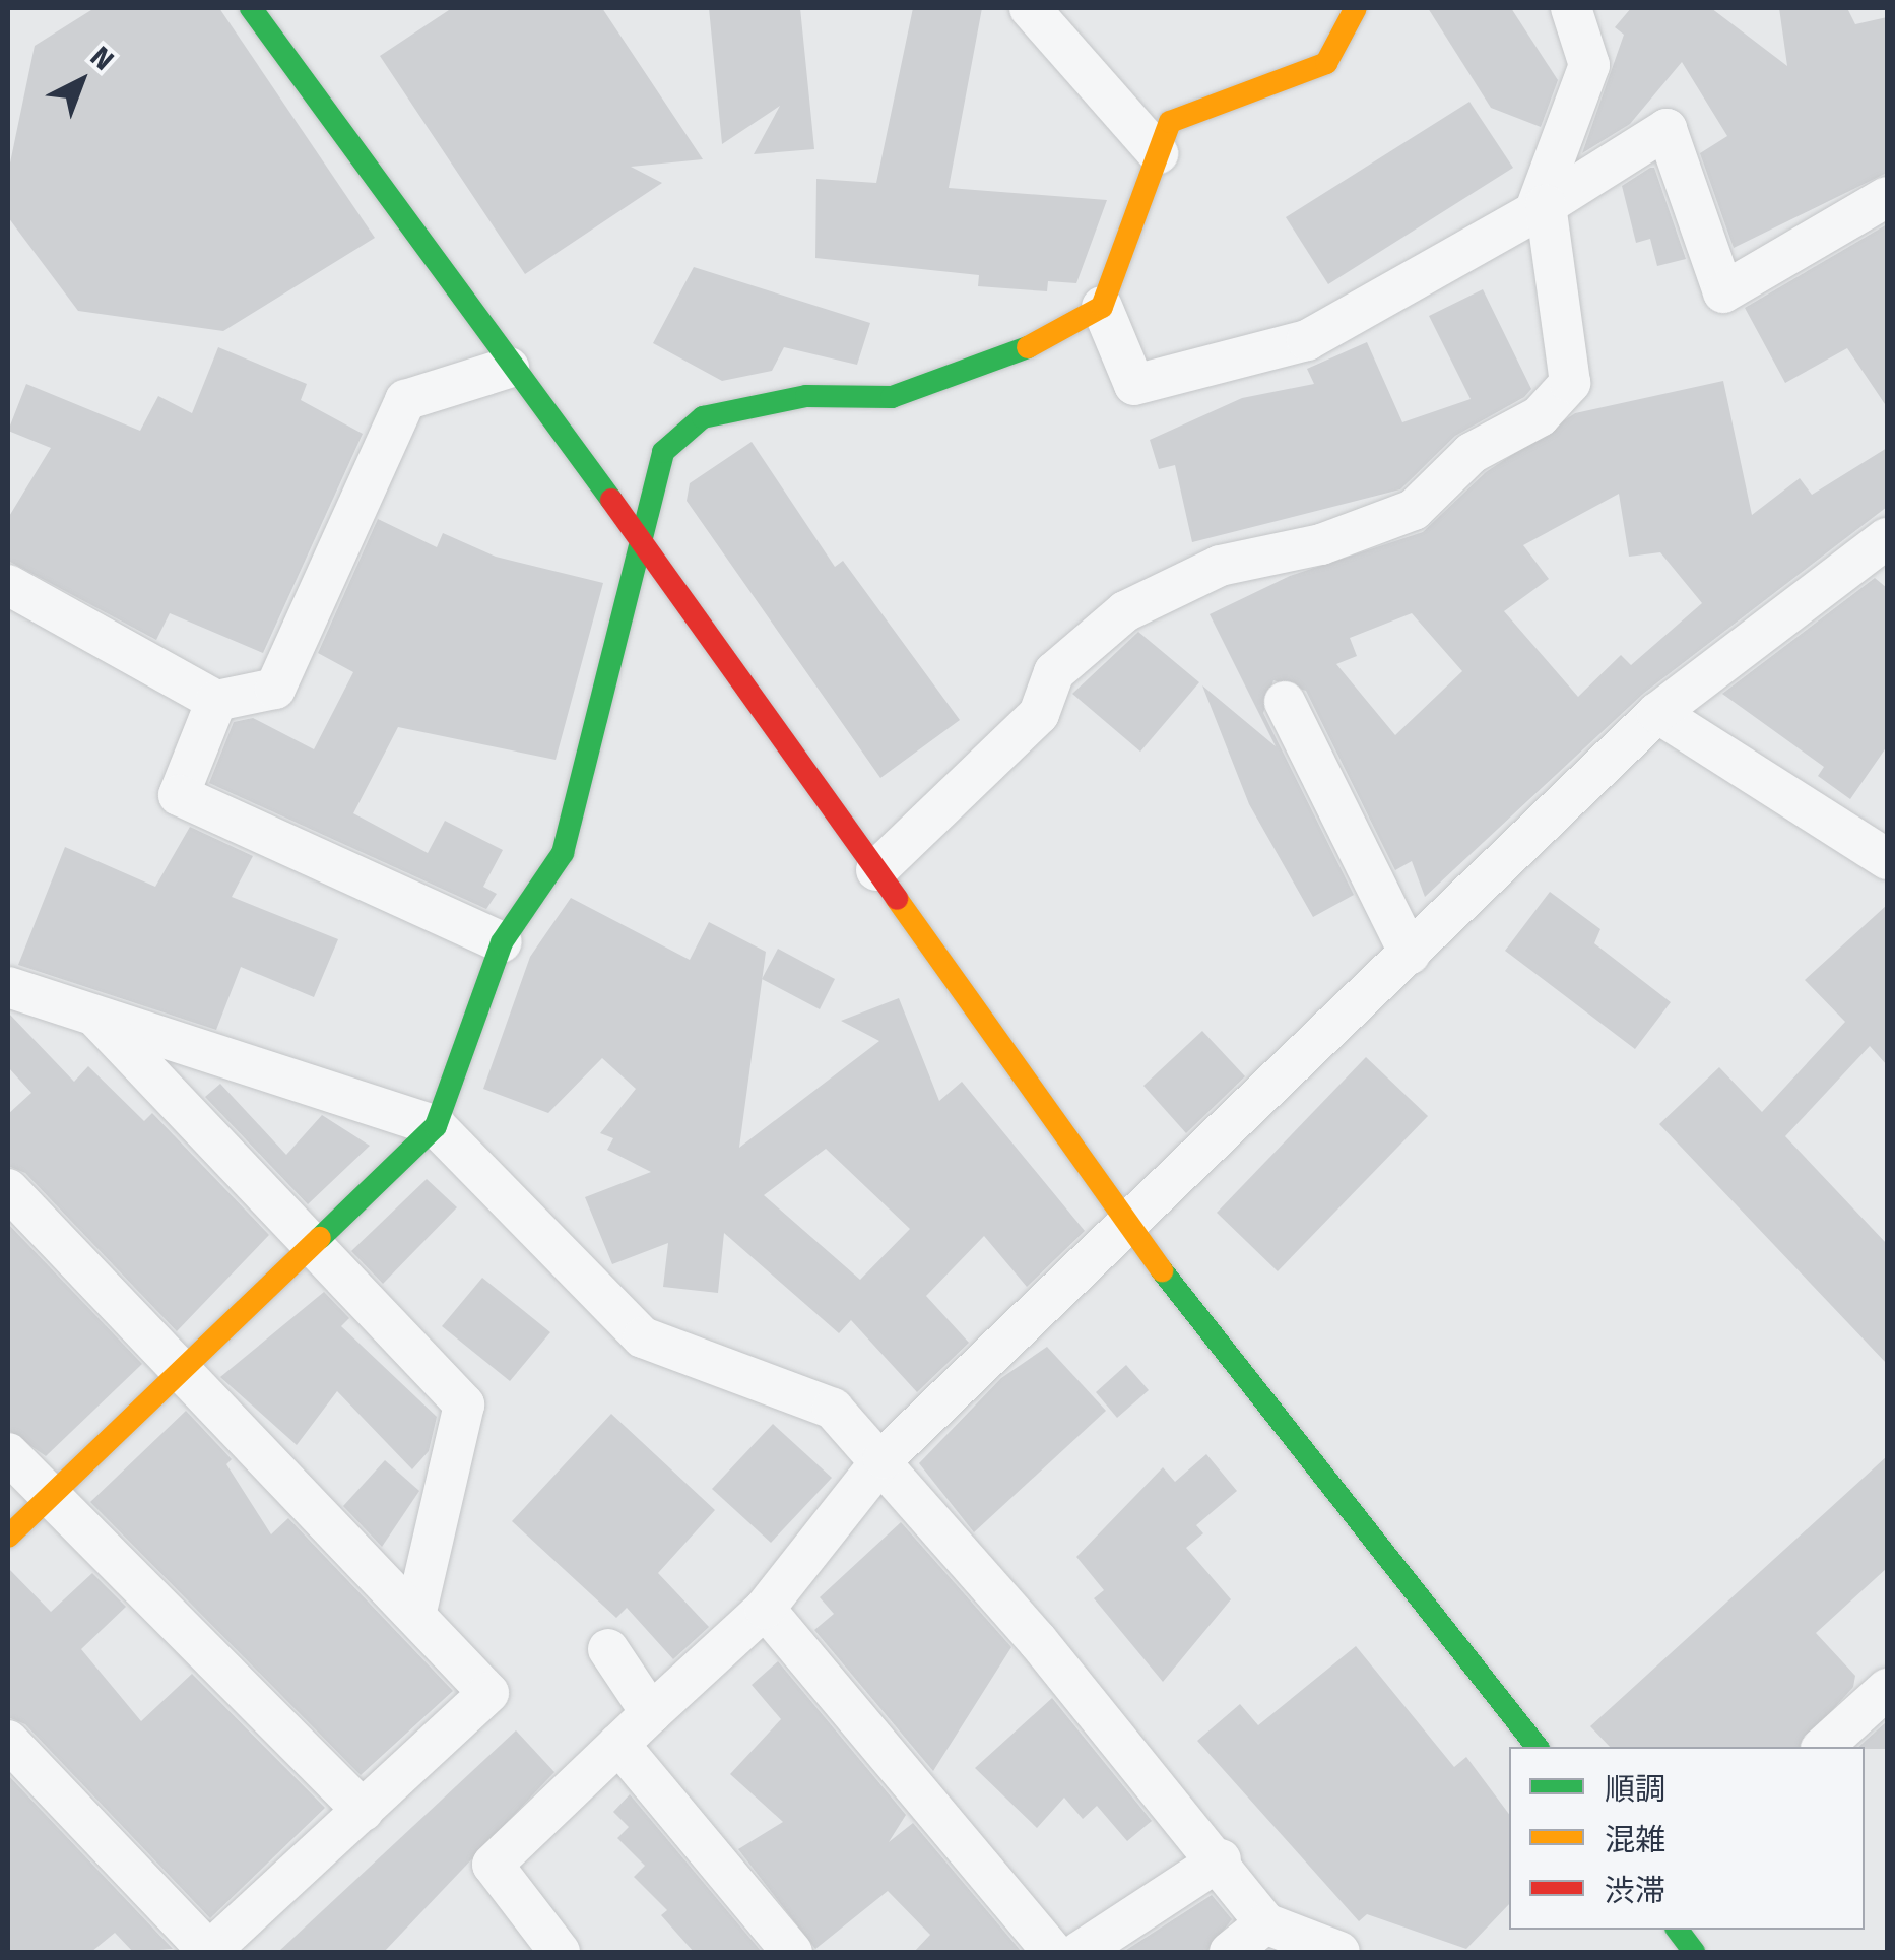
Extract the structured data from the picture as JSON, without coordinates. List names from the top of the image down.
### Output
{
  "legend": ["順調", "混雑", "渋滞"],
  "north": "top right"
}
